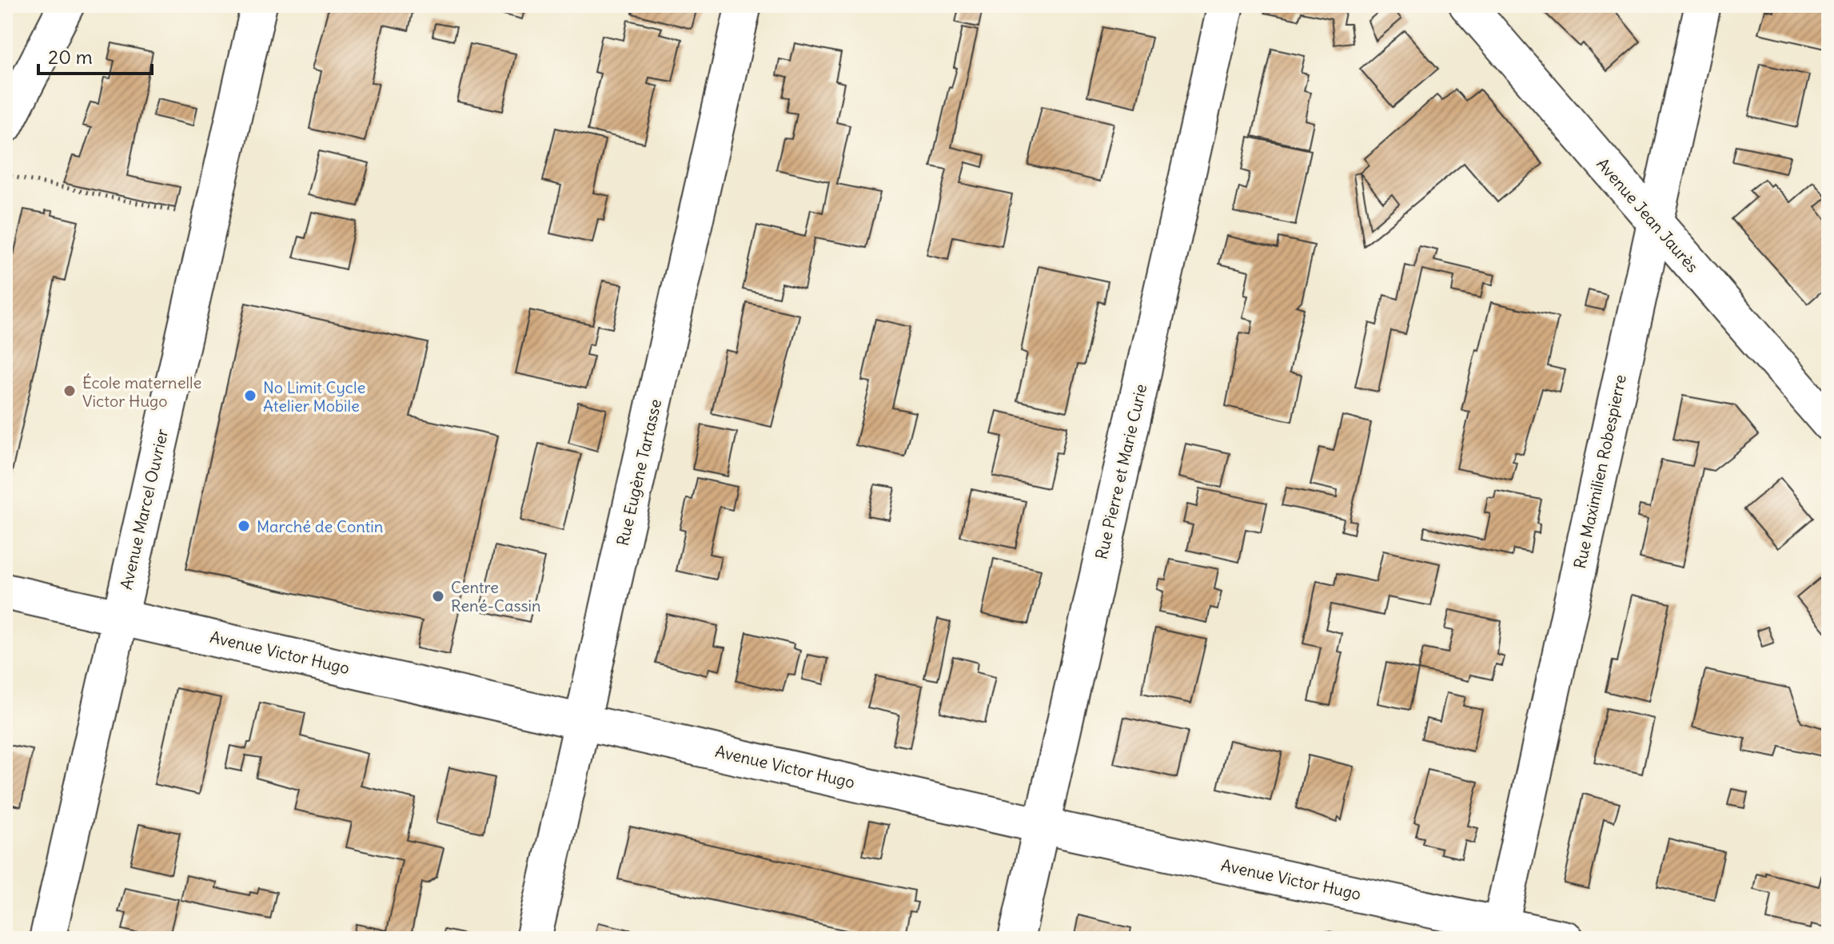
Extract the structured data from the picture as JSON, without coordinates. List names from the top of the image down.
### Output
{
  "streets": {
    "street": [
      "Avenue Jean Jaurès",
      "Rue Pierre et Marie Curie",
      "Rue Maximilien Robespierre",
      "Rue Eugène Tartasse",
      "Avenue Marcel Ouvrier",
      "Avenue Victor Hugo"
    ]
  },
  "crossings": [
    ["Avenue Jean Jaurès", "Rue Maximilien Robespierre"],
    ["Rue Pierre et Marie Curie", "Avenue Victor Hugo"],
    ["Rue Maximilien Robespierre", "Avenue Victor Hugo"],
    ["Rue Eugène Tartasse", "Avenue Victor Hugo"],
    ["Avenue Marcel Ouvrier", "Avenue Victor Hugo"]
  ],
  "places": [
    "École maternelle Victor Hugo",
    "No Limit Cycle Atelier Mobile",
    "Marché de Contin",
    "Centre René-Cassin"
  ],
  "scale_bar": "20 m"
}
